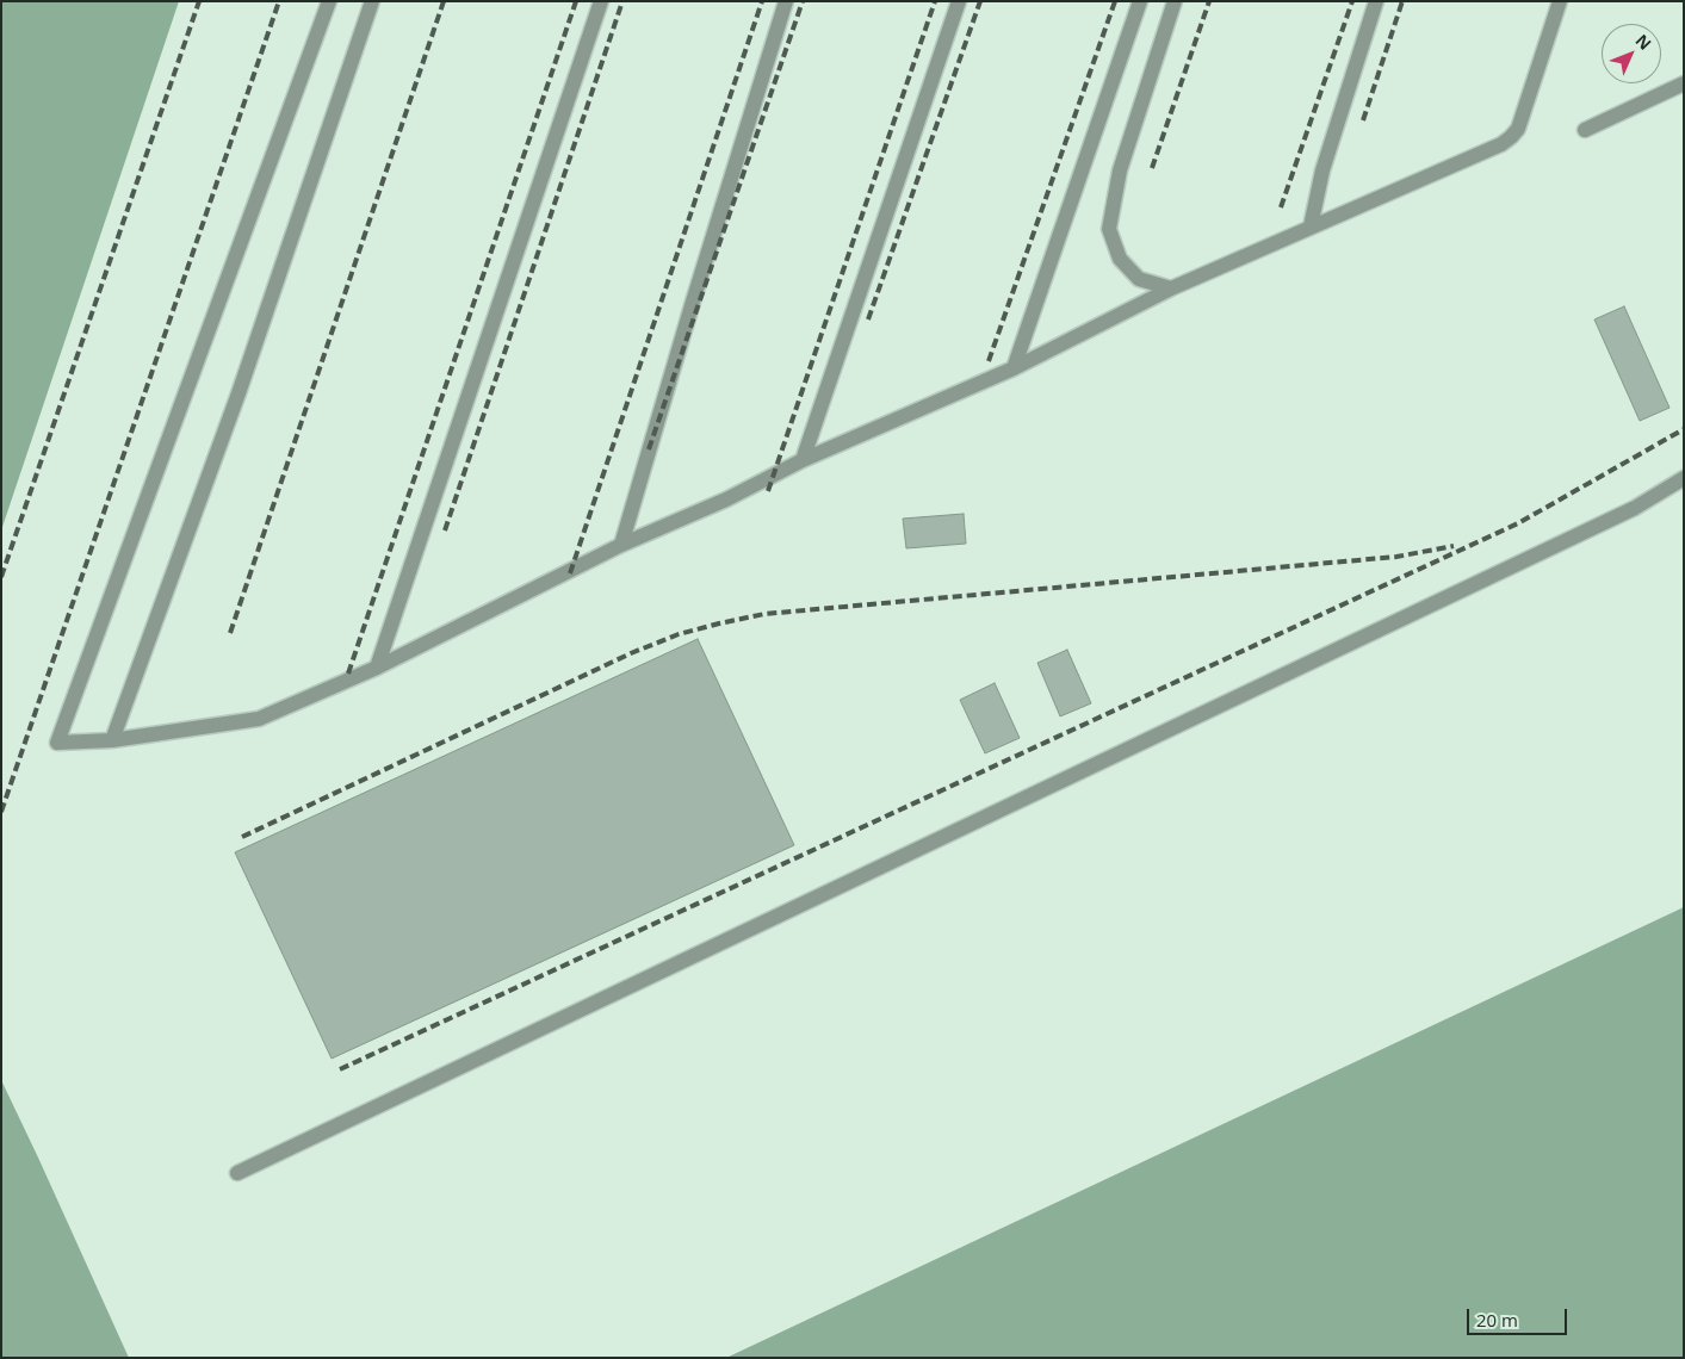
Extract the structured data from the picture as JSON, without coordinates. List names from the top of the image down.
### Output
{
  "scale_bar": "20 m",
  "north": "top right"
}
